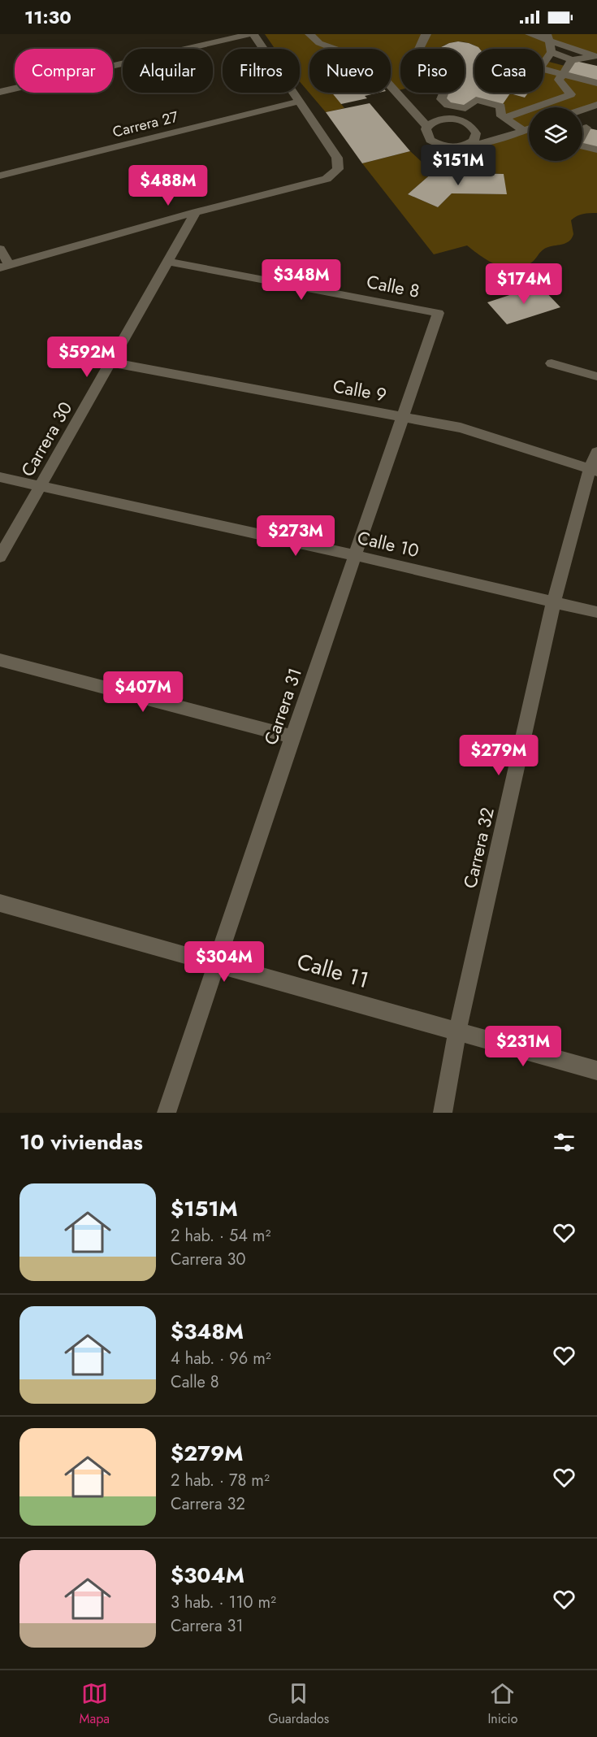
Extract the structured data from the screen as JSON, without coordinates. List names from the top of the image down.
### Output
{
  "streets": {
    "street": [
      "Carrera 27",
      "Calle 8",
      "Calle 9",
      "Carrera 30",
      "Calle 10",
      "Carrera 31",
      "Carrera 32",
      "Calle 11"
    ]
  },
  "crossings": [
    ["Calle 8", "Carrera 30"],
    ["Calle 8", "Carrera 31"],
    ["Calle 9", "Carrera 30"],
    ["Calle 9", "Carrera 31"],
    ["Calle 9", "Carrera 32"],
    ["Carrera 30", "Calle 10"],
    ["Calle 10", "Carrera 31"],
    ["Calle 10", "Carrera 32"],
    ["Carrera 31", "Calle 11"],
    ["Carrera 32", "Calle 11"]
  ],
  "page": {
    "status": "11:30",
    "chip": [
      "Comprar",
      "Alquilar",
      "Filtros",
      "Nuevo",
      "Piso",
      "Casa"
    ],
    "price": [
      "$151M",
      "$488M",
      "$348M",
      "$174M",
      "$592M",
      "$273M",
      "$407M",
      "$279M",
      "$304M",
      "$231M"
    ],
    "heading": "10 viviendas",
    "list": [
      {
        "name": "$151M",
        "note": "2 hab. · 54 m² · Carrera 30"
      },
      {
        "name": "$348M",
        "note": "4 hab. · 96 m² · Calle 8"
      },
      {
        "name": "$279M",
        "note": "2 hab. · 78 m² · Carrera 32"
      },
      {
        "name": "$304M",
        "note": "3 hab. · 110 m² · Carrera 31"
      }
    ],
    "tabs": ["Mapa", "Guardados", "Inicio"]
  }
}
